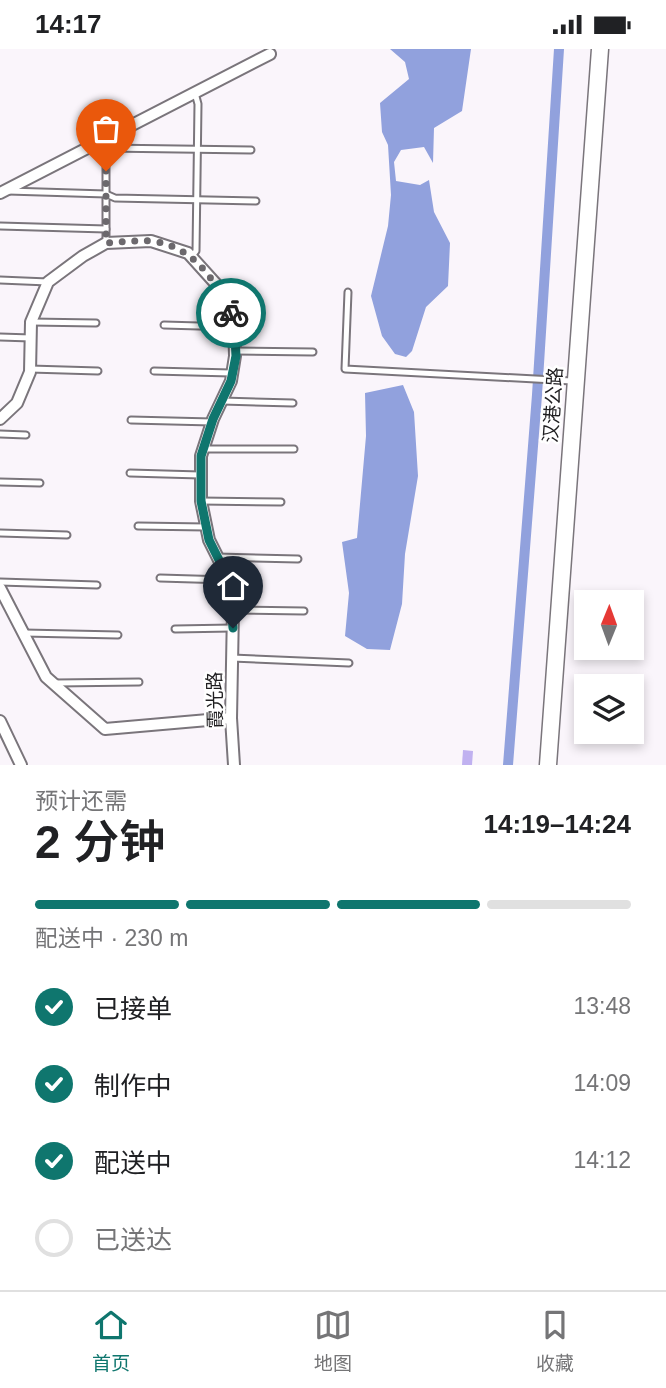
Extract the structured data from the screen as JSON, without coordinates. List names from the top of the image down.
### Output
{
  "streets": {
    "main road": ["汉港公路"],
    "street": ["霞光路"]
  },
  "north": "top",
  "page": {
    "status": "14:17",
    "heading": ["2 分钟", "预计还需", "14:19–14:24"],
    "bar": "配送中 · 230 m",
    "list": [
      ["已接单", "13:48"],
      ["制作中", "14:09"],
      ["配送中", "14:12"],
      "已送达"
    ],
    "tabs": ["首页", "地图", "收藏"]
  }
}
